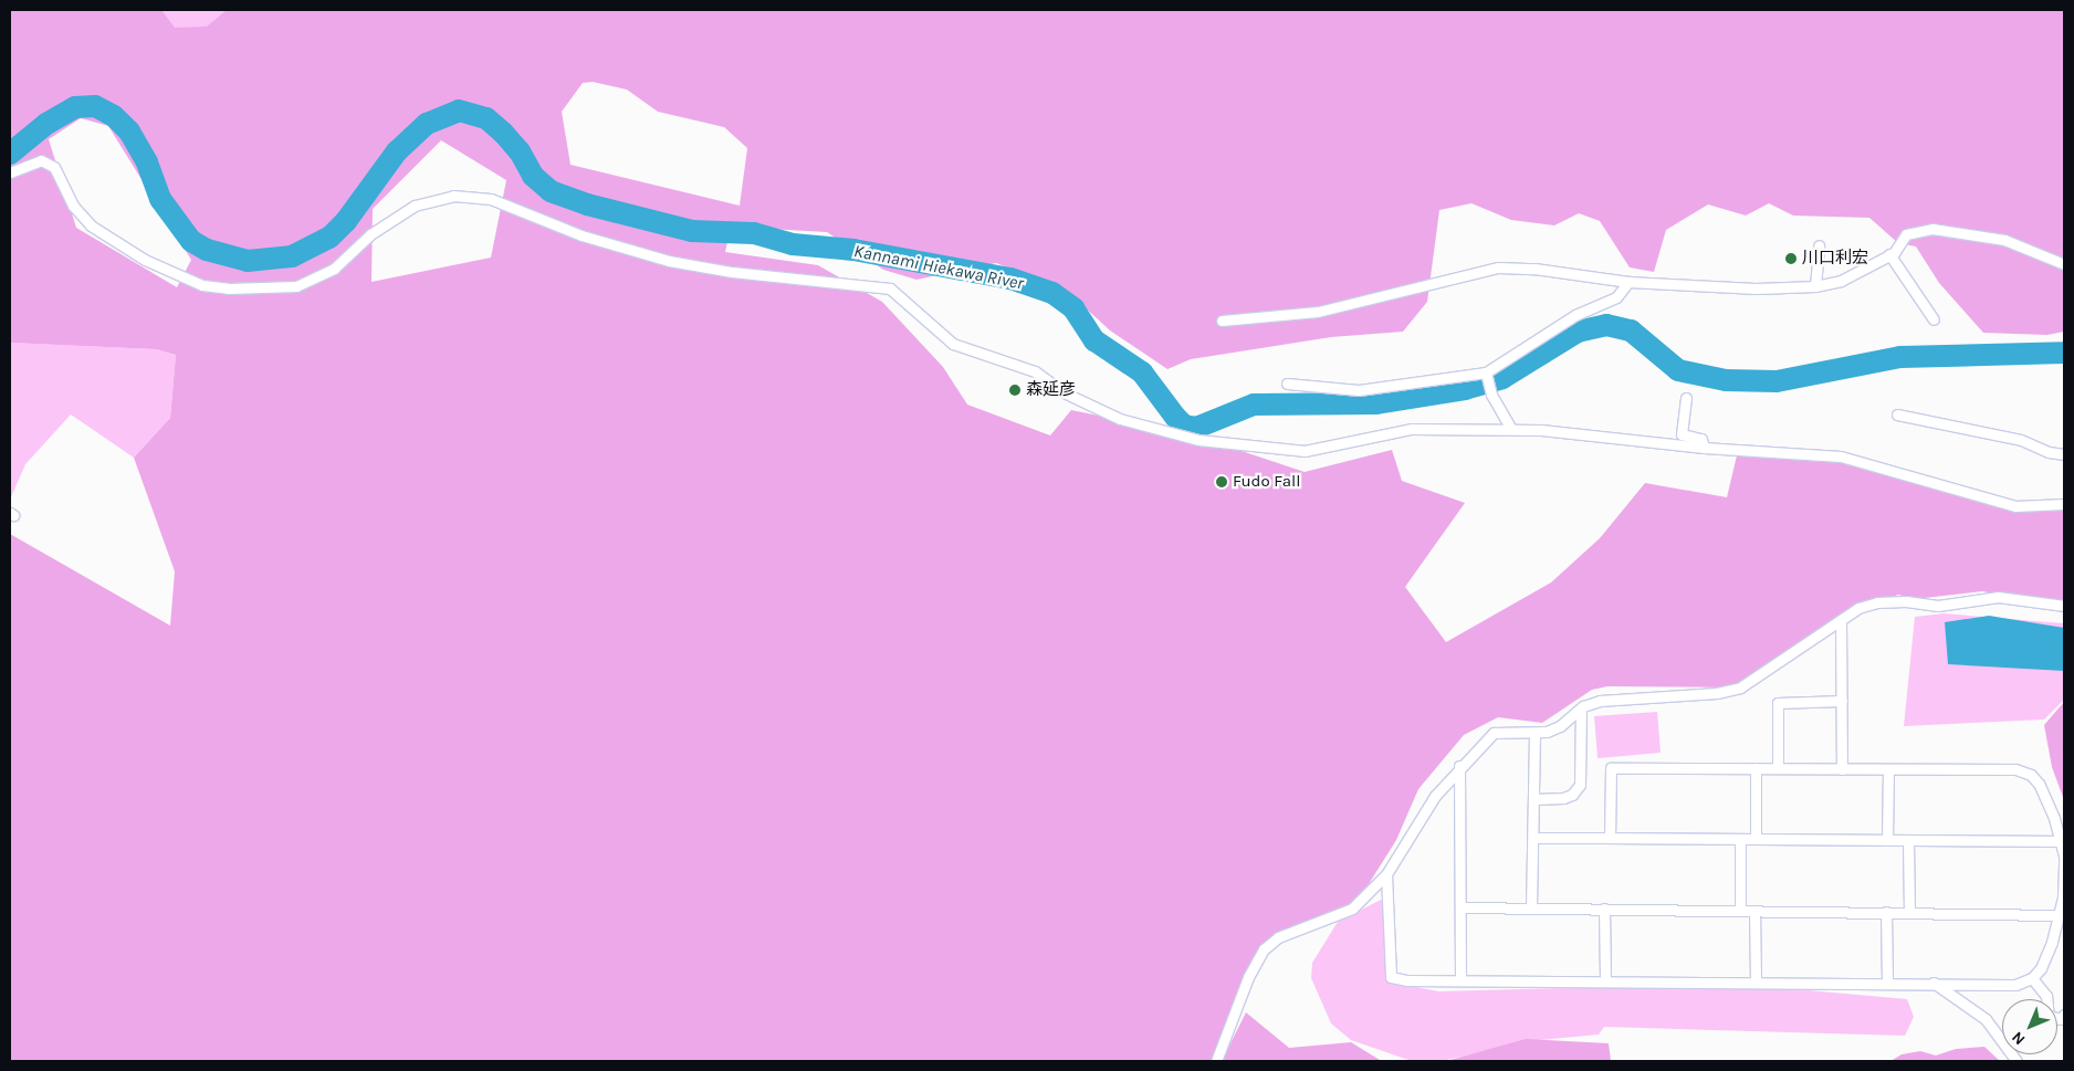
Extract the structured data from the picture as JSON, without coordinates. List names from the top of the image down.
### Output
{
  "water": ["Kannami Hiekawa River"],
  "places": ["川口利宏", "森延彦", "Fudo Fall"],
  "north": "bottom left"
}
